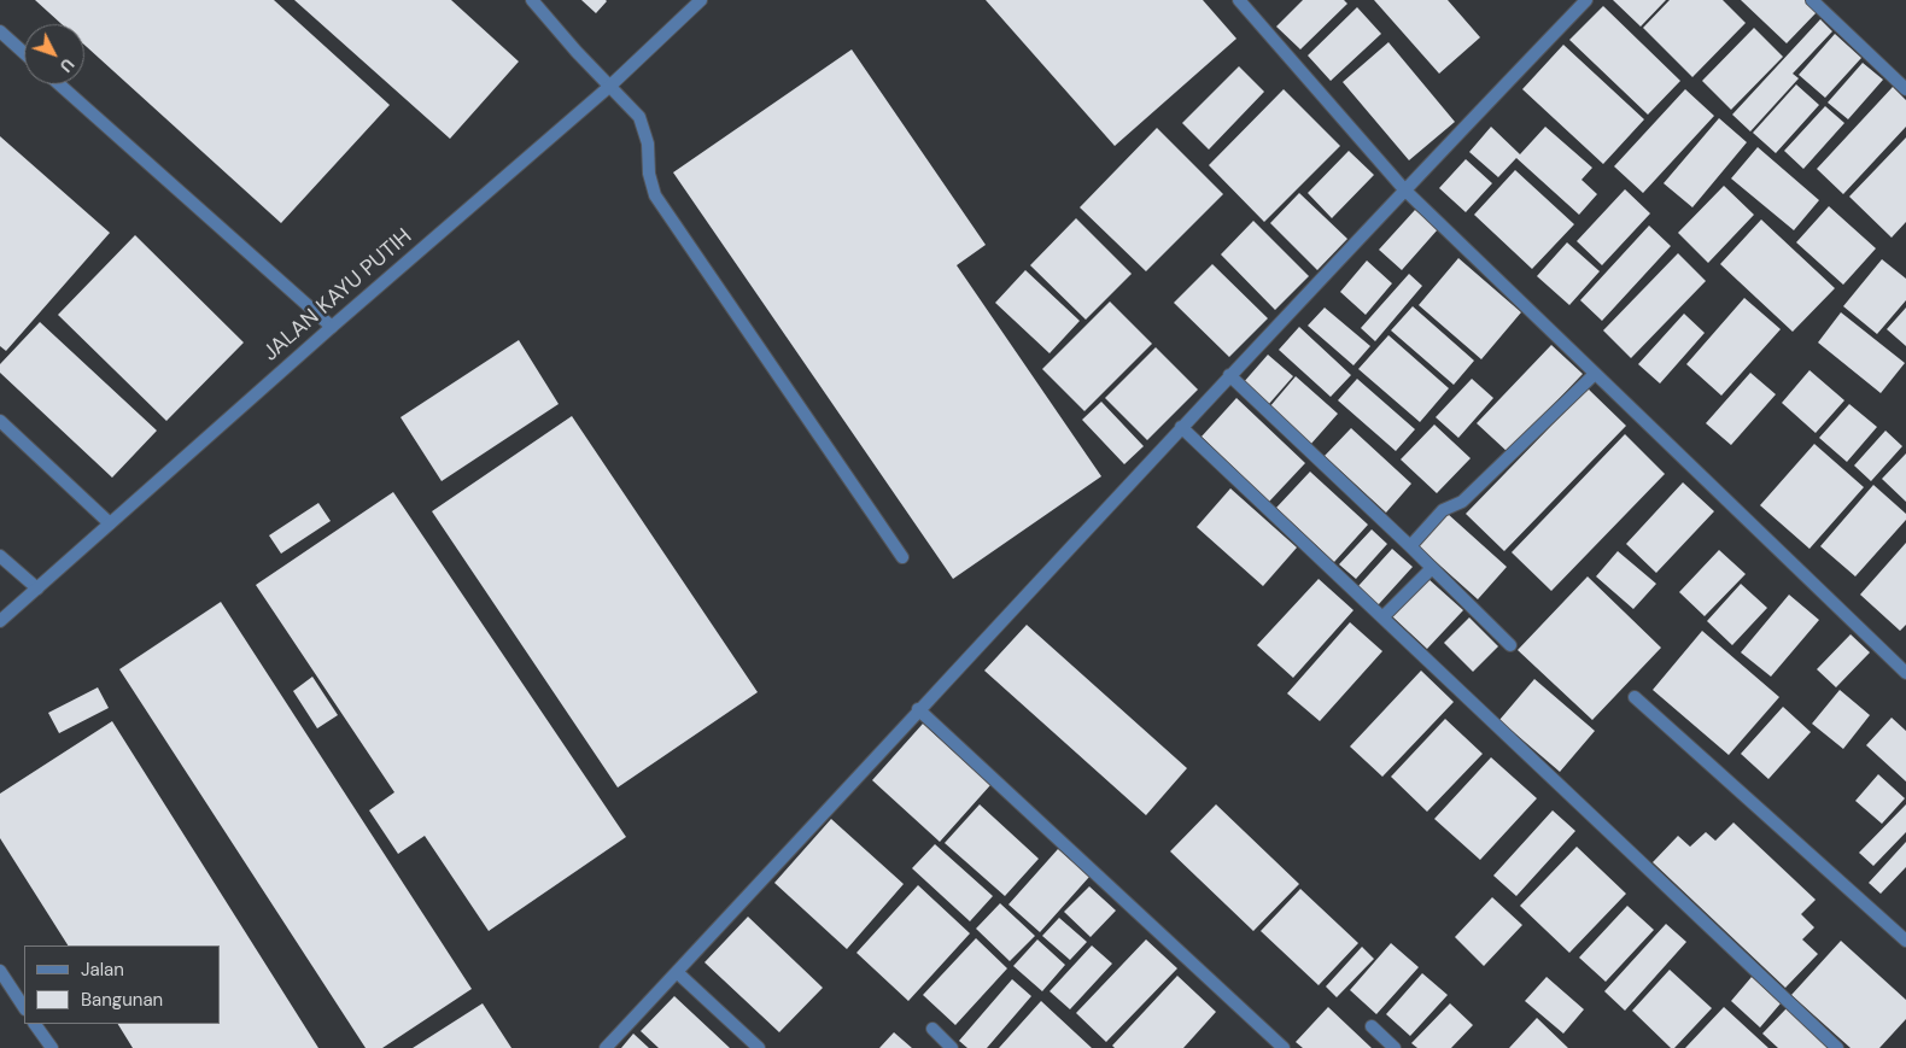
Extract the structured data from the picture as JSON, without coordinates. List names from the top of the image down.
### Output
{
  "streets": {
    "street": ["JALAN KAYU PUTIH"]
  },
  "legend": ["Jalan", "Bangunan"],
  "north": "bottom right"
}
